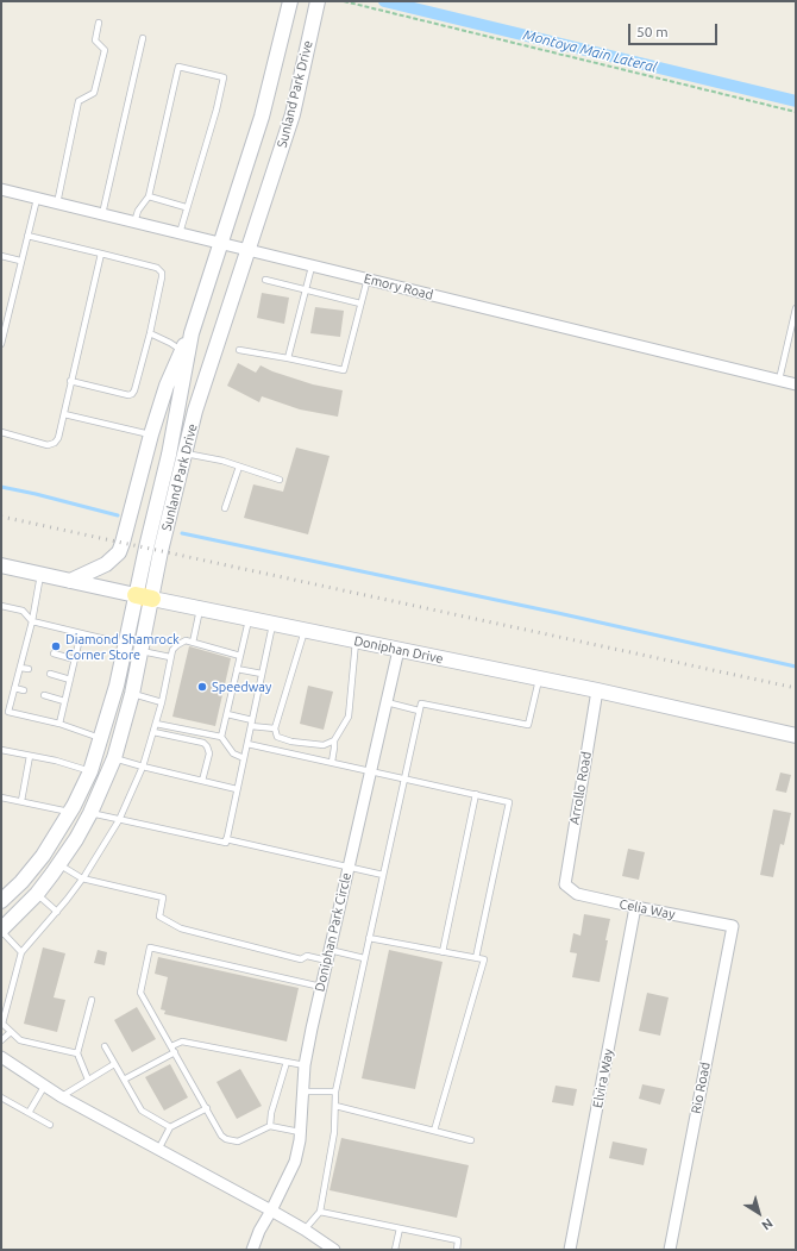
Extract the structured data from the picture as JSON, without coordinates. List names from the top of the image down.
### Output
{
  "streets": {
    "main road": ["Sunland Park Drive", "Doniphan Drive"],
    "street": [
      "Emory Road",
      "Arrollo Road",
      "Celia Way",
      "Doniphan Park Circle",
      "Elvira Way",
      "Rio Road"
    ]
  },
  "crossings": [
    ["Sunland Park Drive", "Emory Road"],
    ["Sunland Park Drive", "Doniphan Drive"],
    ["Doniphan Drive", "Arrollo Road"],
    ["Doniphan Drive", "Doniphan Park Circle"],
    ["Arrollo Road", "Celia Way"],
    ["Celia Way", "Elvira Way"],
    ["Celia Way", "Rio Road"]
  ],
  "water": ["Montoya Main Lateral"],
  "places": ["Diamond Shamrock Corner Store", "Speedway"],
  "scale_bar": "50 m",
  "north": "bottom right"
}
